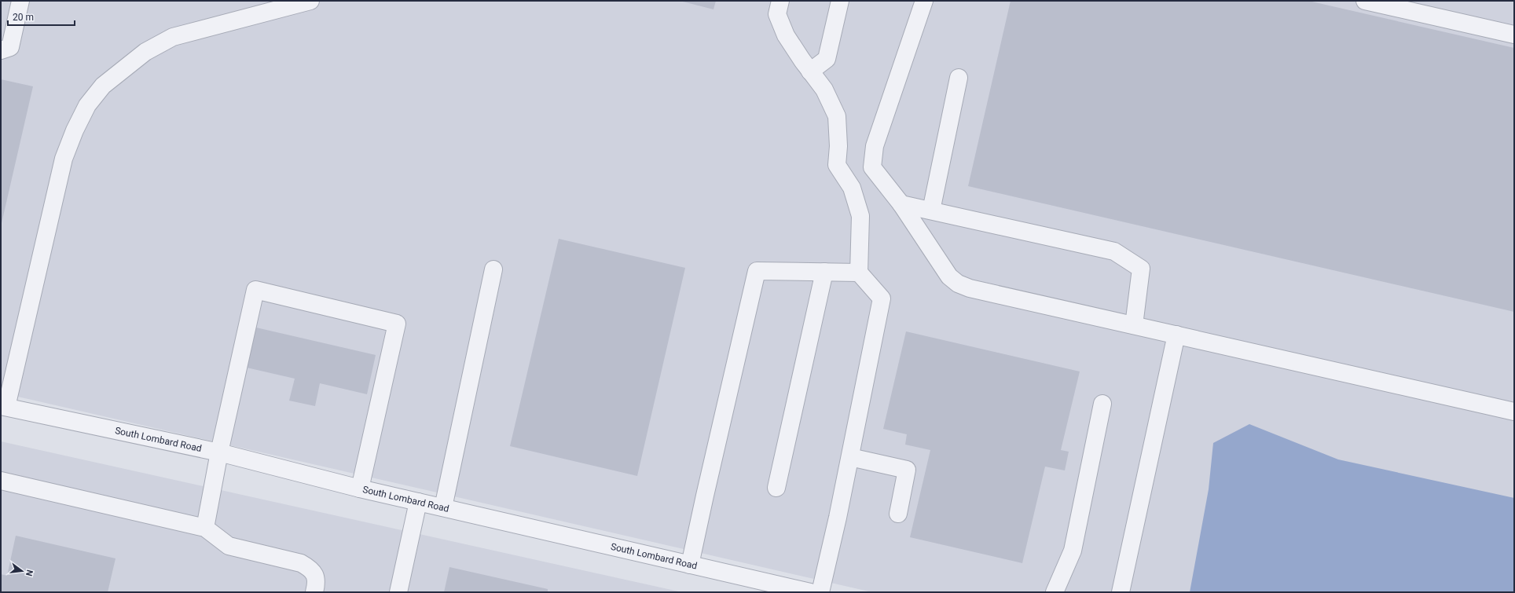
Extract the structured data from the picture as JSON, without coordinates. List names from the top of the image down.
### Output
{
  "streets": {
    "street": ["South Lombard Road"]
  },
  "scale_bar": "20 m",
  "north": "right"
}
